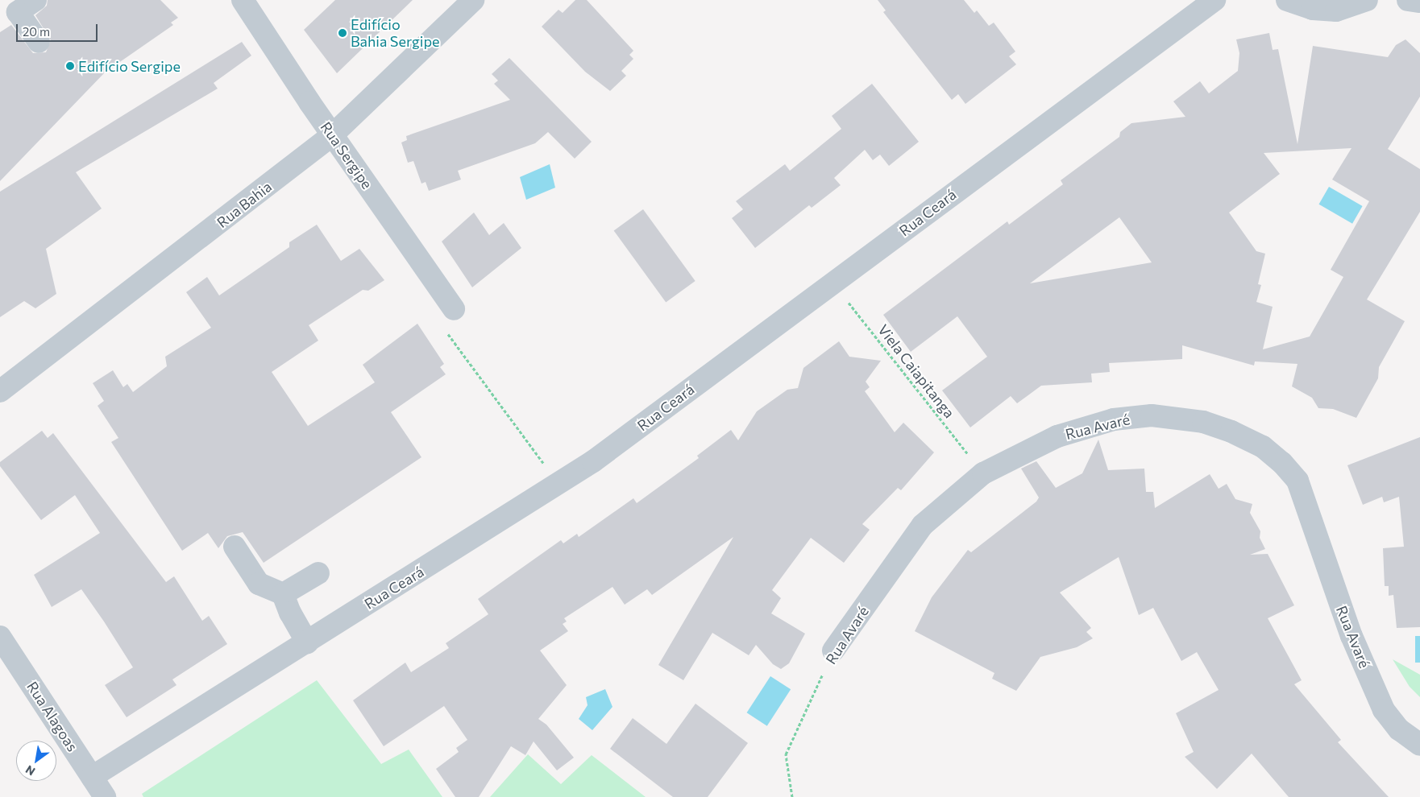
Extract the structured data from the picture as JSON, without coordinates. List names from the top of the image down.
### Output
{
  "streets": {
    "street": [
      "Rua Sergipe",
      "Rua Bahia",
      "Rua Ceará",
      "Rua Avaré",
      "Rua Alagoas"
    ],
    "path": ["Viela Caiapitanga"]
  },
  "crossings": [
    ["Rua Sergipe", "Rua Bahia"],
    ["Rua Ceará", "Viela Caiapitanga"],
    ["Rua Ceará", "Rua Alagoas"],
    ["Viela Caiapitanga", "Rua Avaré"]
  ],
  "places": ["Edifício Bahia Sergipe", "Edifício Sergipe"],
  "scale_bar": "20 m",
  "north": "bottom left"
}
